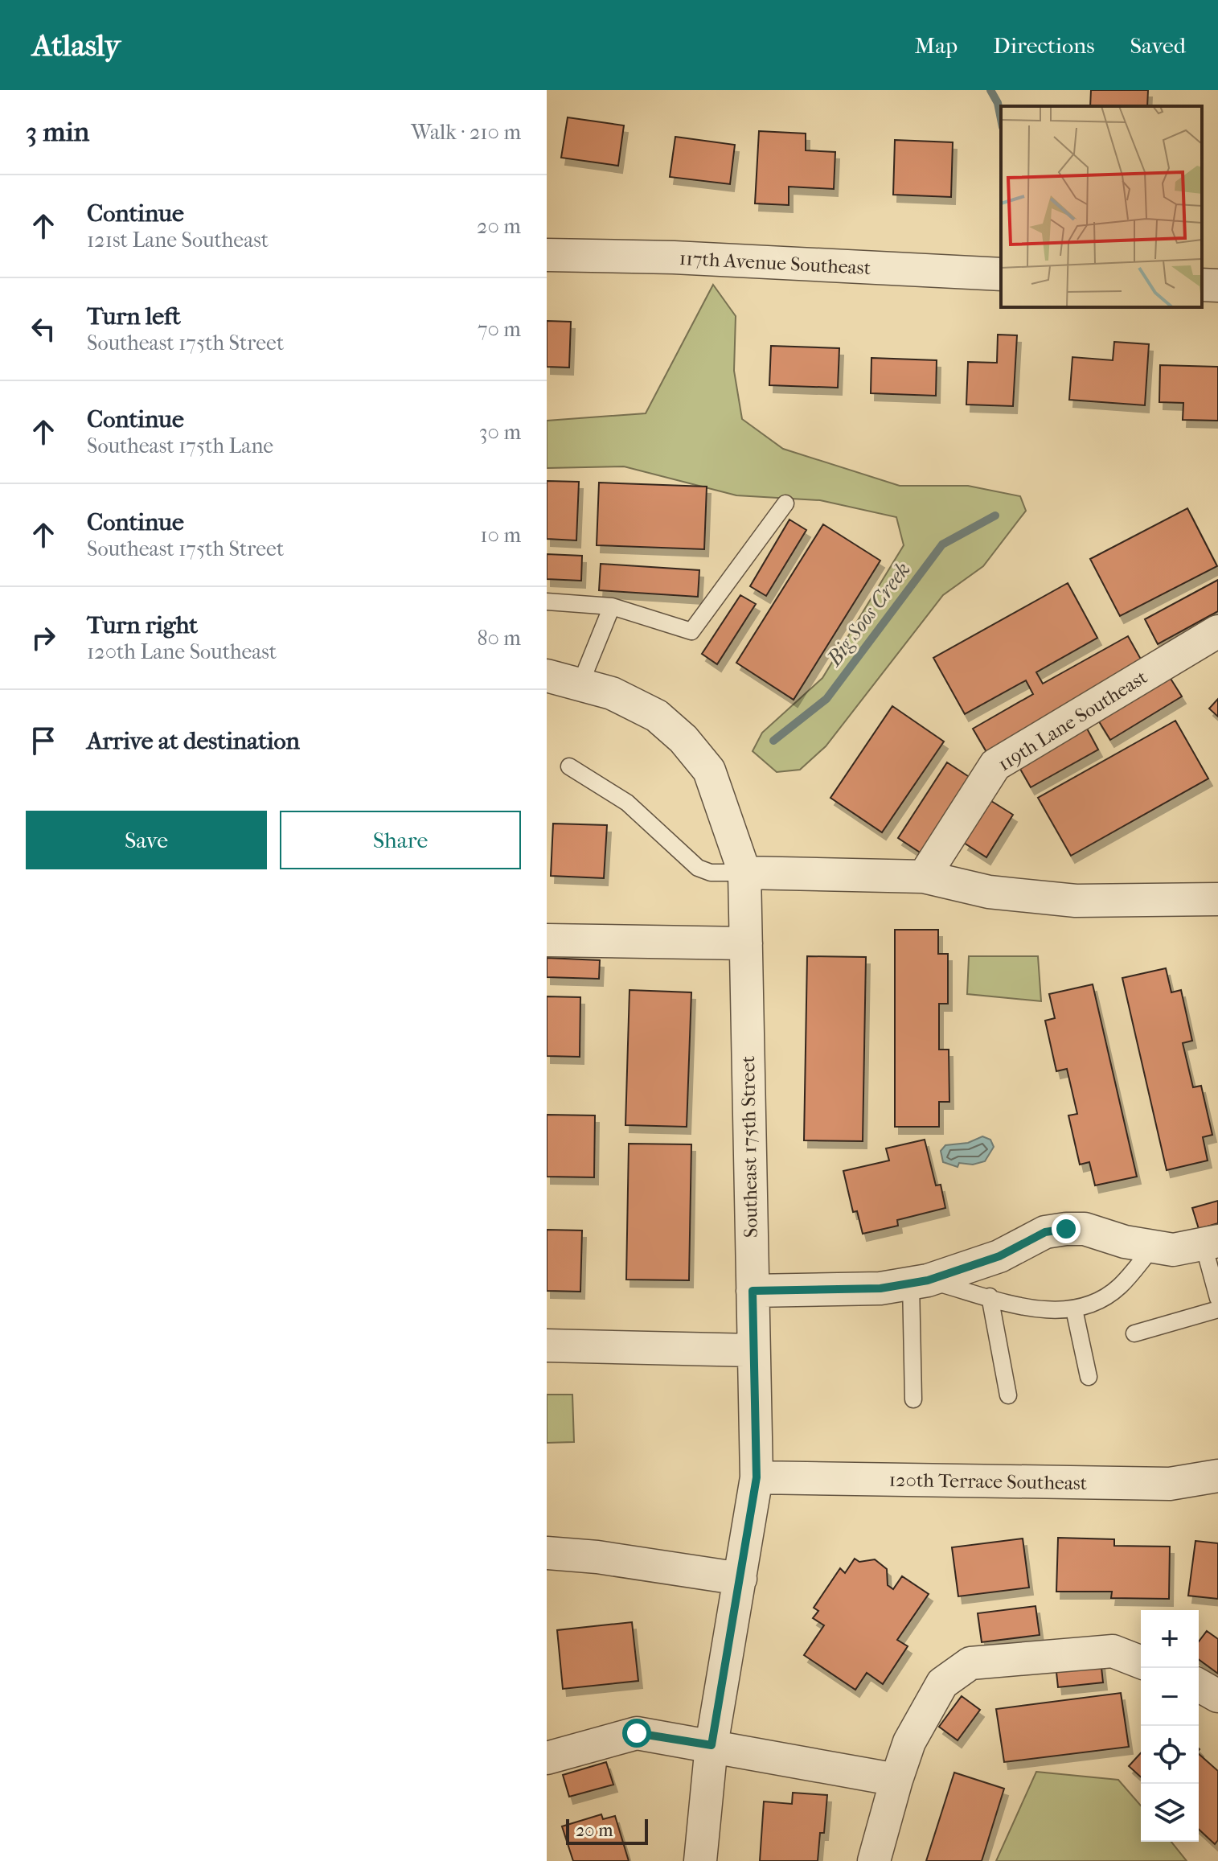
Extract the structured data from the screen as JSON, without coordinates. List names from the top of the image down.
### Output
{
  "streets": {
    "street": [
      "117th Avenue Southeast",
      "119th Lane Southeast",
      "Southeast 175th Street",
      "120th Terrace Southeast"
    ]
  },
  "crossings": [
    ["Southeast 175th Street", "120th Terrace Southeast"]
  ],
  "water": ["Big Soos Creek"],
  "scale_bar": "20 m",
  "page": {
    "header": "Atlasly",
    "nav": ["Map", "Directions", "Saved"],
    "heading": ["3 min", "Walk · 210 m"],
    "list": [
      ["Continue", "121st Lane Southeast", "20 m"],
      ["Turn left", "Southeast 175th Street", "70 m"],
      ["Continue", "Southeast 175th Lane", "30 m"],
      ["Continue", "Southeast 175th Street", "10 m"],
      ["Turn right", "120th Lane Southeast", "80 m"],
      "Arrive at destination"
    ],
    "buttons": ["Save", "Share"],
    "map_buttons": ["+", "−"],
    "scale": "20 m"
  }
}
